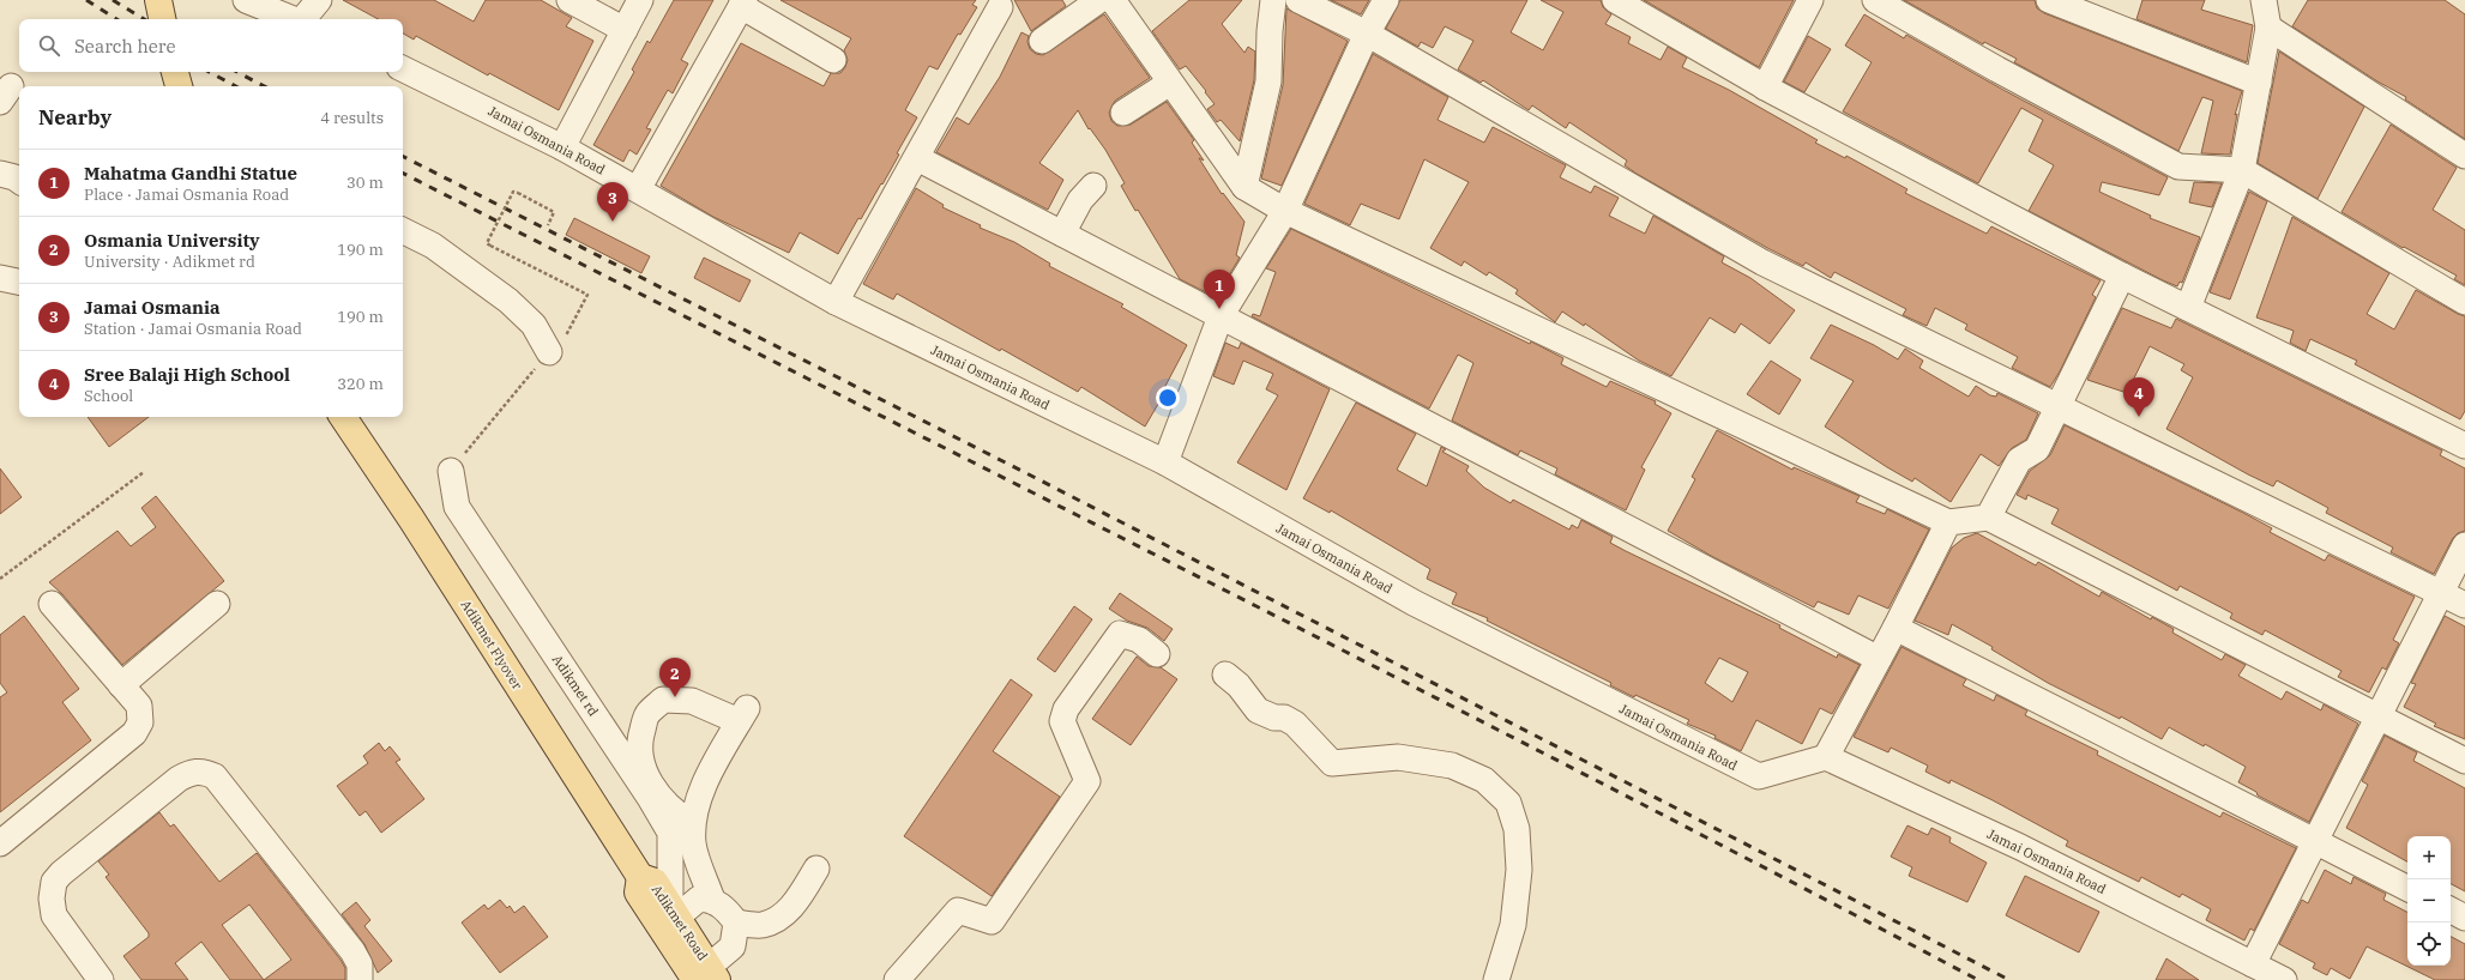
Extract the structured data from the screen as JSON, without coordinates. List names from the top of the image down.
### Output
{
  "streets": {
    "main road": ["Adikmet Flyover", "Adikmet Road"],
    "street": ["Jamai Osmania Road", "Adikmet rd"]
  },
  "crossings": [
    ["Adikmet Flyover", "Adikmet Road"],
    ["Adikmet rd", "Adikmet Road"]
  ],
  "page": {
    "search": "Search here",
    "heading": ["Nearby", "4 results"],
    "list": [
      {
        "mark": "1",
        "name": "Mahatma Gandhi Statue",
        "note": "Place · Jamai Osmania Road",
        "value": "30 m"
      },
      {
        "mark": "2",
        "name": "Osmania University",
        "note": "University · Adikmet rd",
        "value": "190 m"
      },
      {
        "mark": "3",
        "name": "Jamai Osmania",
        "note": "Station · Jamai Osmania Road",
        "value": "190 m"
      },
      {
        "mark": "4",
        "name": "Sree Balaji High School",
        "note": "School",
        "value": "320 m"
      }
    ],
    "pins": [
      "3",
      "1",
      "4",
      "2"
    ],
    "map_buttons": ["+", "−"]
  }
}
